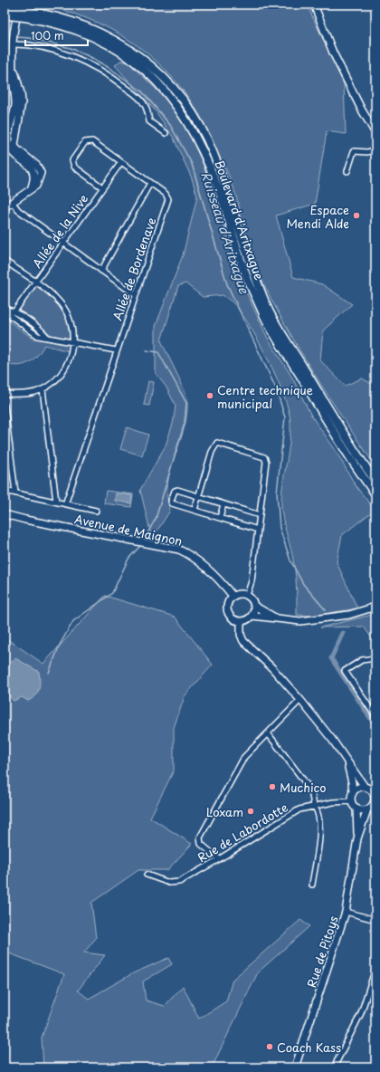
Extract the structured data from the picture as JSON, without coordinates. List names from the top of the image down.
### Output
{
  "streets": {
    "main road": ["Boulevard d'Aritxague"],
    "street": [
      "Allée de la Nive",
      "Allée de Bordenave",
      "Avenue de Maignon",
      "Rue de Labordotte",
      "Rue de Pitoys"
    ]
  },
  "crossings": [
    ["Allée de la Nive", "Allée de Bordenave"]
  ],
  "water": ["Ruisseau d'Aritxague"],
  "places": [
    "Espace Mendi Alde",
    "Centre technique municipal",
    "Muchico",
    "Loxam",
    "Coach Kass"
  ],
  "scale_bar": "100 m"
}
